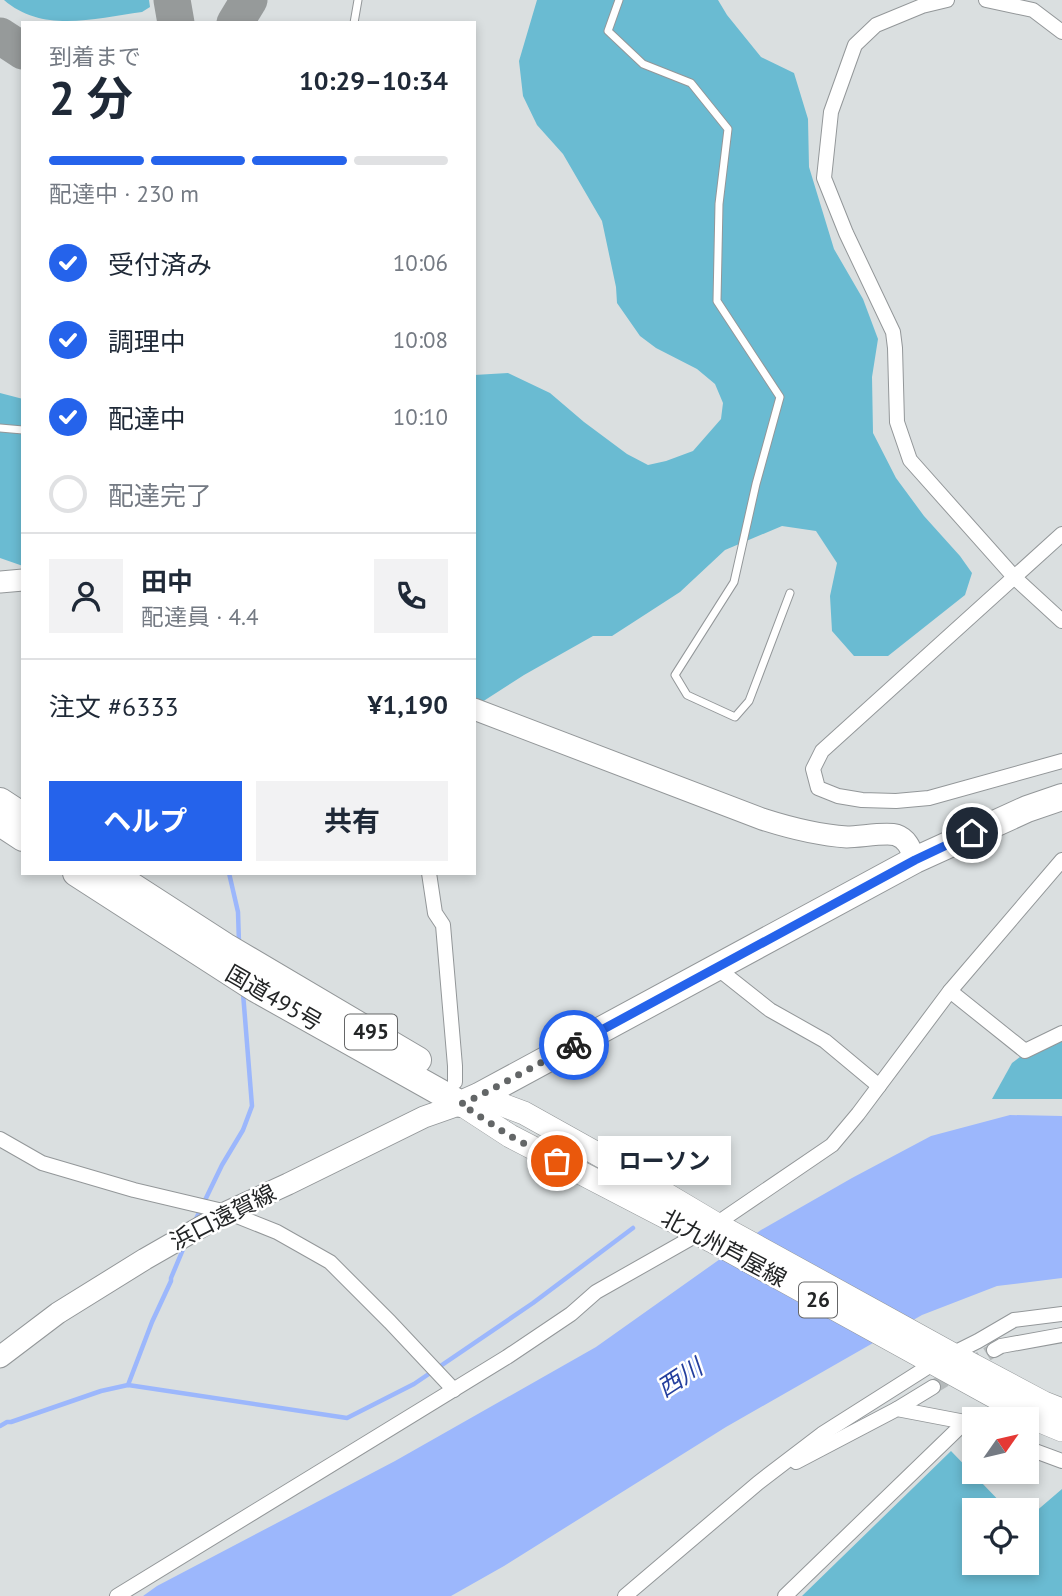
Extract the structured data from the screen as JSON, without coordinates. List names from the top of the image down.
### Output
{
  "streets": {
    "highway": ["国道495号", "495"],
    "main road": ["浜口遠賀線", "北九州芦屋線", "26"]
  },
  "crossings": [
    ["国道495号", "浜口遠賀線"],
    ["国道495号", "北九州芦屋線"],
    ["浜口遠賀線", "北九州芦屋線"]
  ],
  "water": ["西川"],
  "places": ["ローソン"],
  "north": "top right",
  "page": {
    "heading": ["2 分", "到着まで", "10:29–10:34"],
    "panel": [
      "田中",
      "配達員 · 4.4",
      "注文 #6333",
      "¥1,190"
    ],
    "bar": "配達中 · 230 m",
    "list": [
      ["受付済み", "10:06"],
      ["調理中", "10:08"],
      ["配達中", "10:10"],
      "配達完了"
    ],
    "buttons": ["ヘルプ", "共有"],
    "bubble": "ローソン"
  }
}
